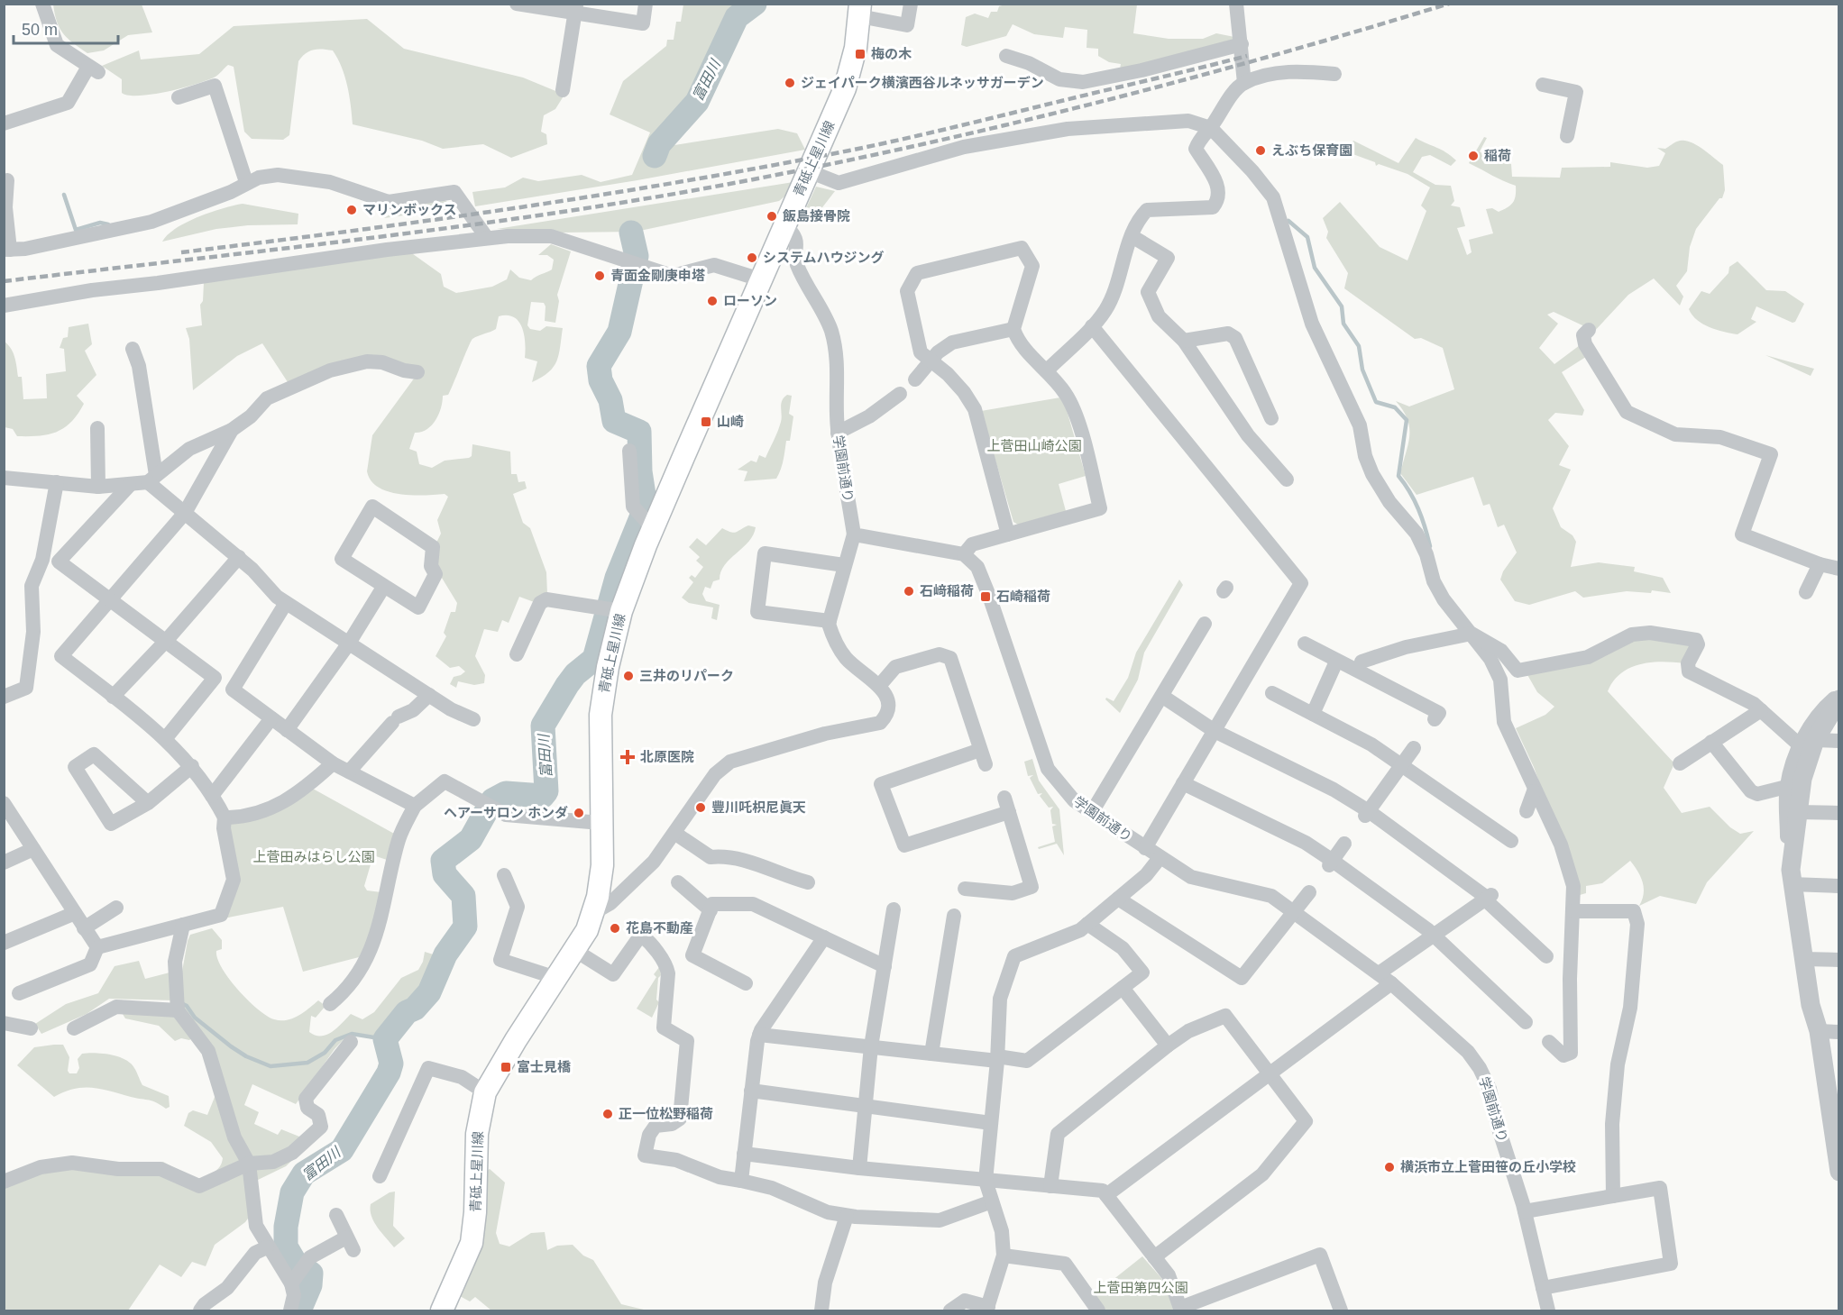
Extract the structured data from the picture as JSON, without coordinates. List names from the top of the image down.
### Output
{
  "streets": {
    "main road": ["青砥上星川線"],
    "street": ["学園前通り"]
  },
  "crossings": [
    ["青砥上星川線", "学園前通り"]
  ],
  "water": ["富田川"],
  "parks": ["上菅田山崎公園", "上菅田みはらし公園", "上菅田第四公園"],
  "places": {
    "transit": [
      "梅の木",
      "山崎",
      "石崎稲荷",
      "富士見橋"
    ],
    "other": [
      "ジェイパーク横濱西谷ルネッサガーデン",
      "えぶち保育園",
      "稲荷",
      "マリンボックス",
      "飯島接骨院",
      "システムハウジング",
      "青面金剛庚申塔",
      "ローソン",
      "石﨑稲荷",
      "三井のリパーク",
      "豐川吒枳尼眞天",
      "ヘアーサロン ホンダ",
      "花島不動産",
      "正一位松野稲荷",
      "横浜市立上菅田笹の丘小学校"
    ],
    "health": ["北原医院"]
  },
  "scale_bar": "50 m"
}
